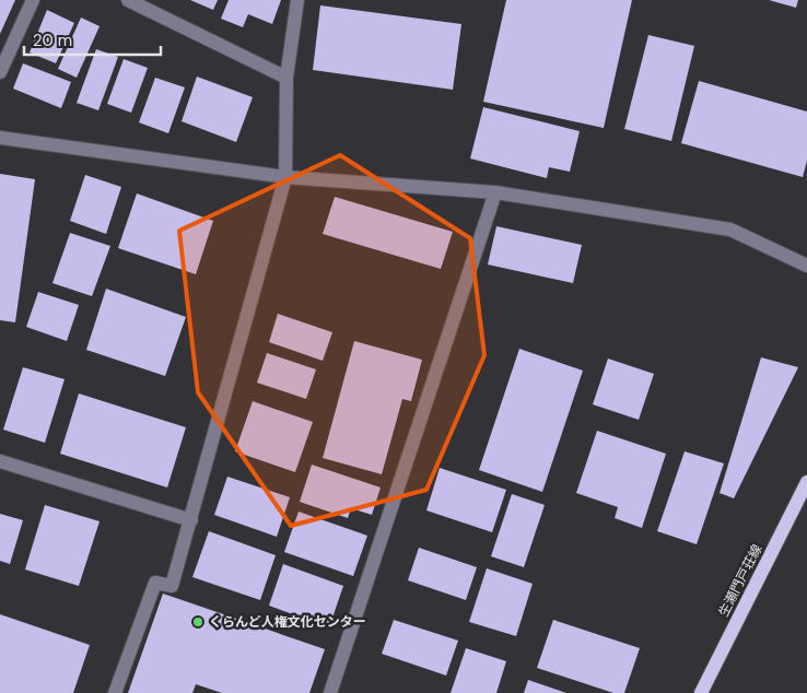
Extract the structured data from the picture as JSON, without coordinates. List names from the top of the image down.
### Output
{
  "streets": {
    "main road": ["生瀬門戸荘線"]
  },
  "places": ["くらんど人権文化センター"],
  "scale_bar": "20 m"
}
